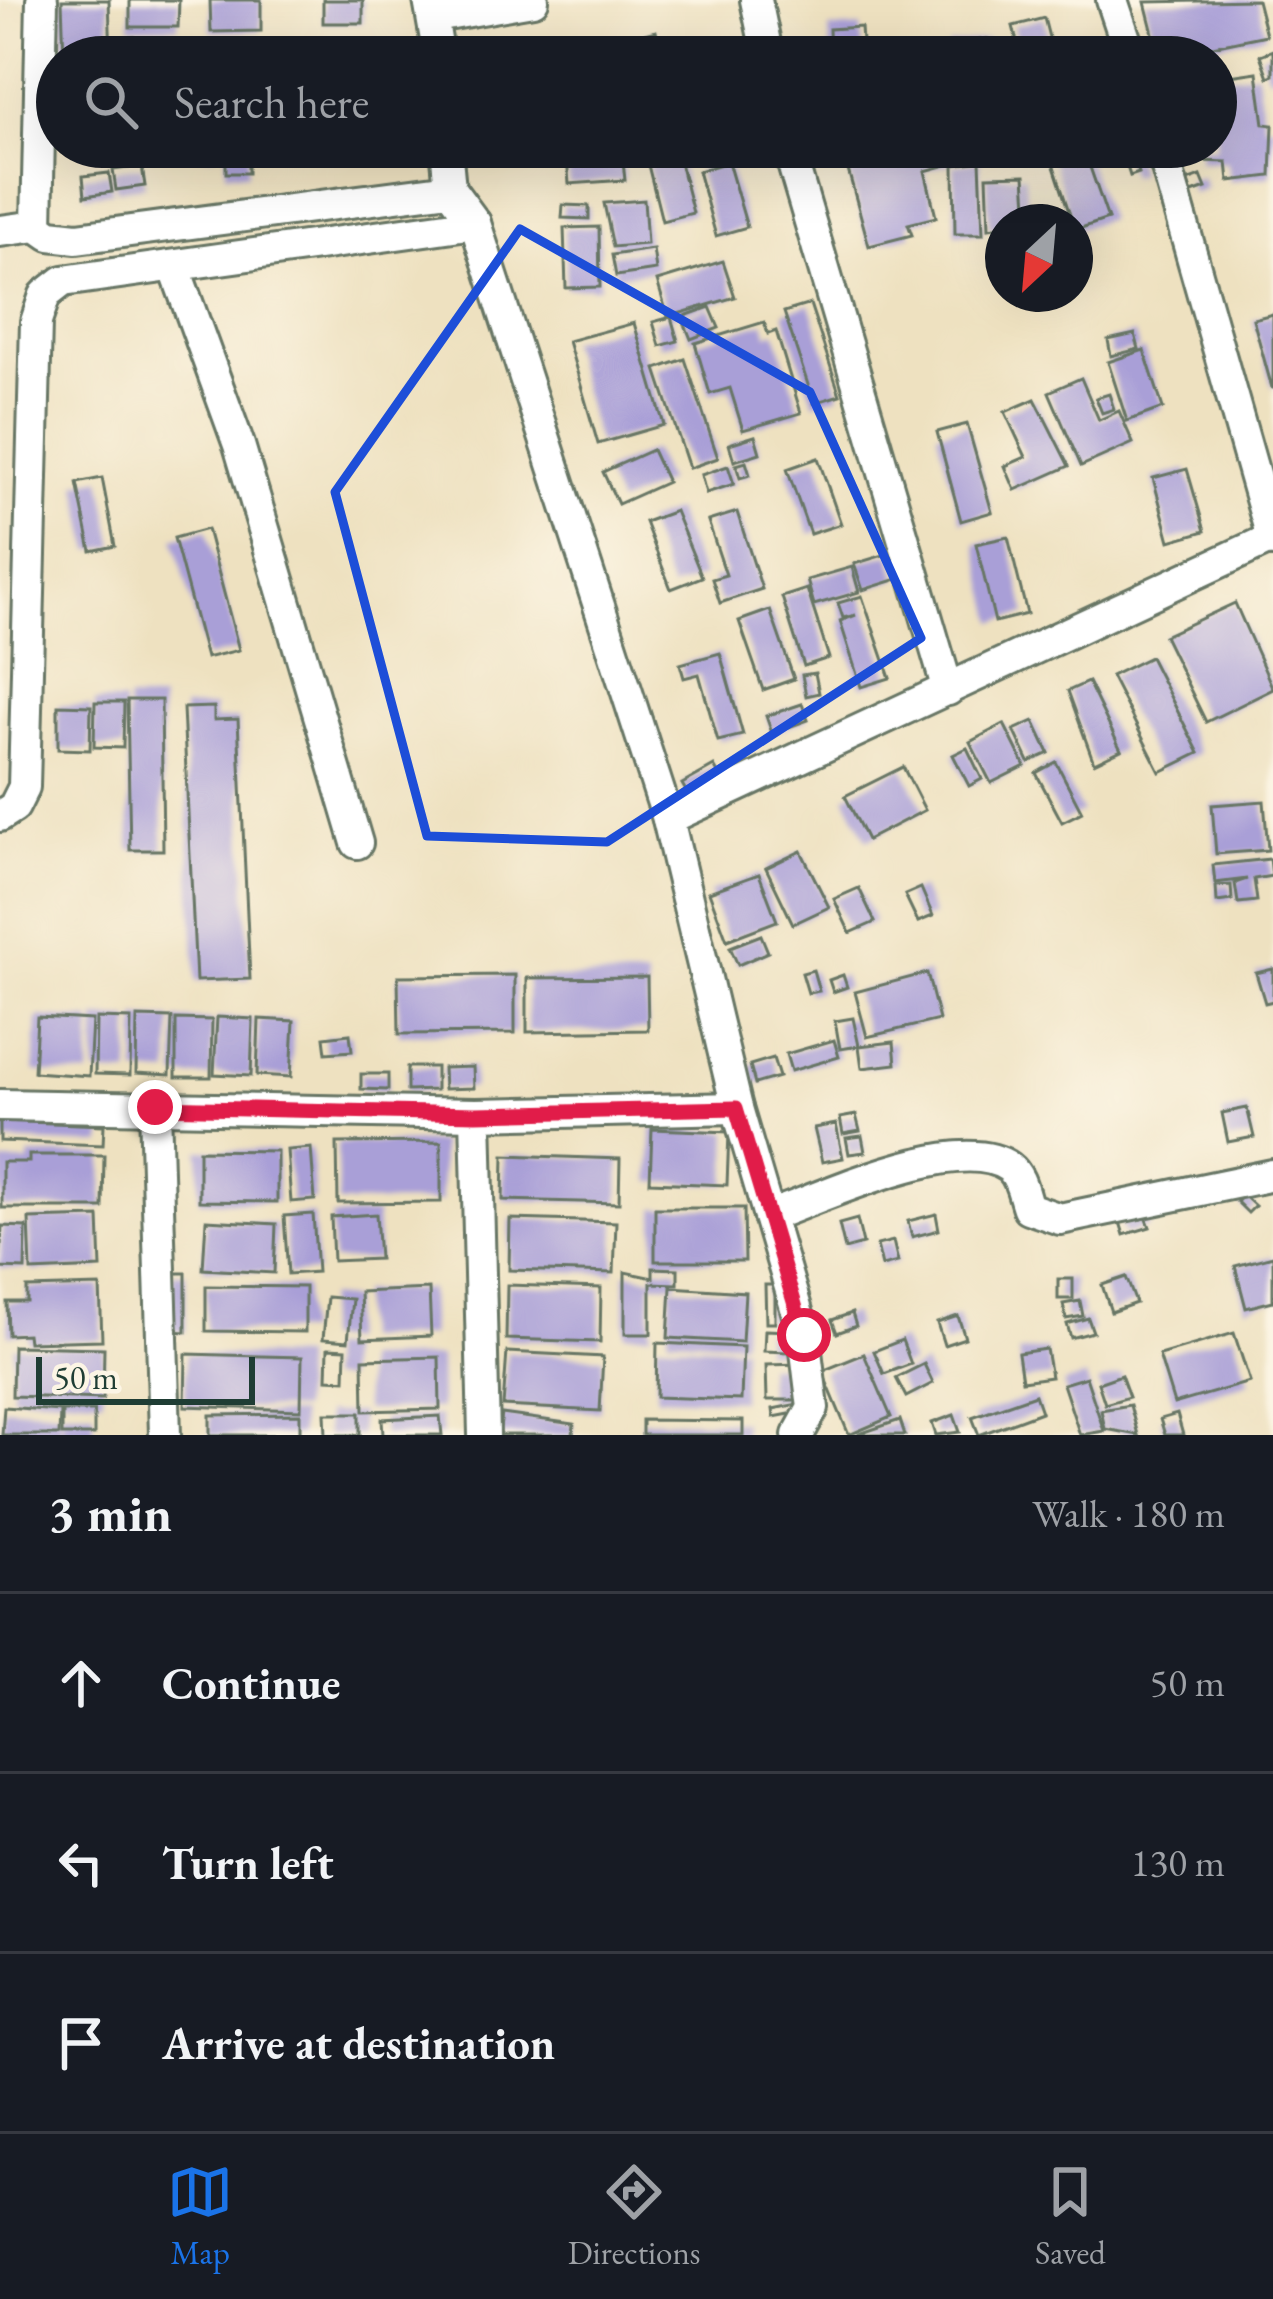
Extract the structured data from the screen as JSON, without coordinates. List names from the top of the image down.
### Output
{
  "scale_bar": "50 m",
  "north": "bottom left",
  "page": {
    "search": "Search here",
    "scale": "50 m",
    "heading": ["3 min", "Walk · 180 m"],
    "list": [
      ["Continue", "50 m"],
      ["Turn left", "130 m"],
      "Arrive at destination"
    ],
    "nav": ["Map", "Directions", "Saved"]
  }
}
